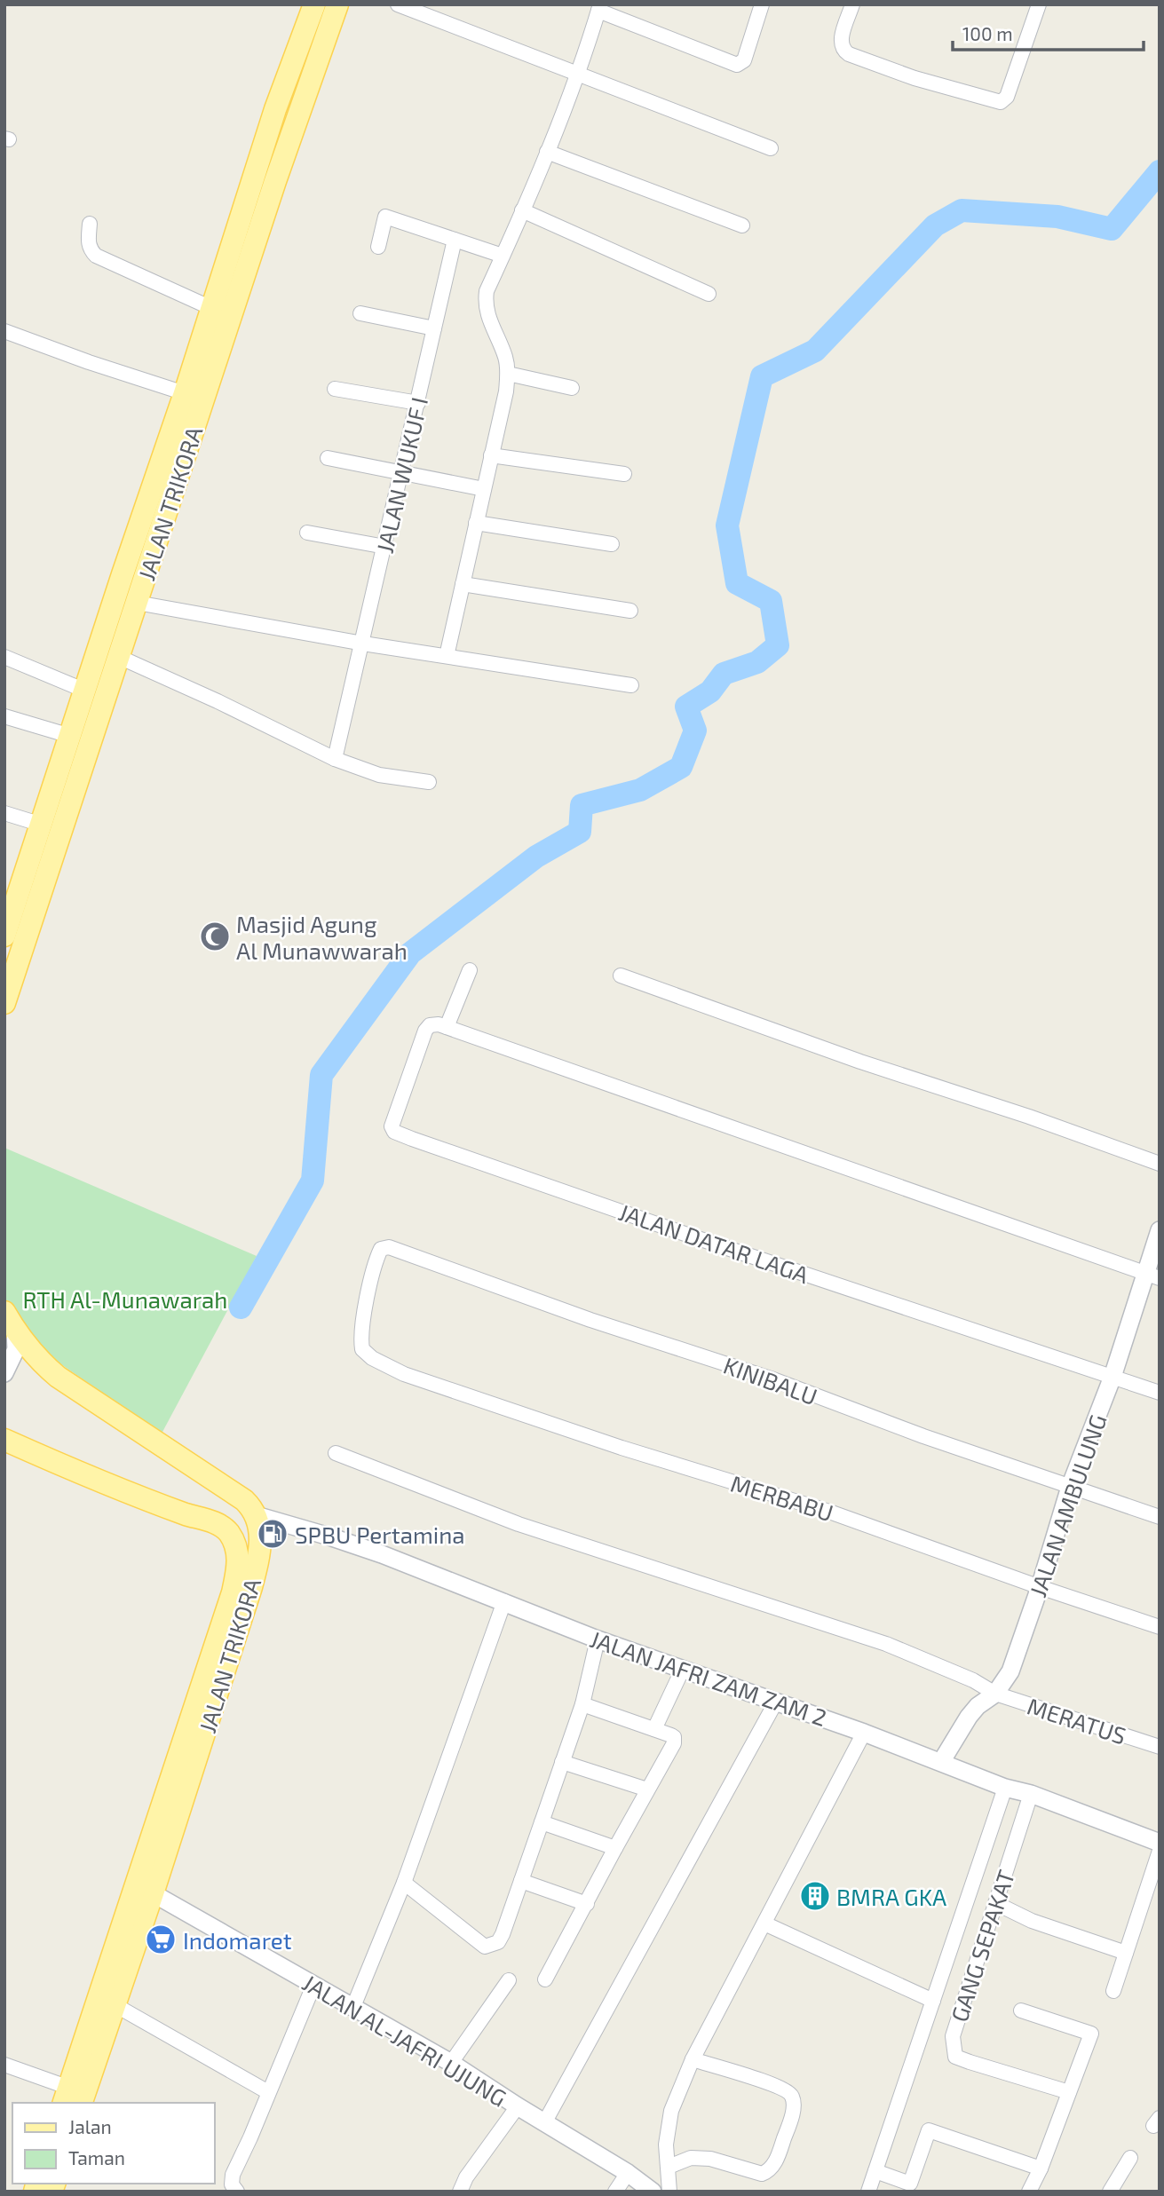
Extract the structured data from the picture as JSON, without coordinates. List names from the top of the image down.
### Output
{
  "streets": {
    "main road": ["JALAN TRIKORA"],
    "street": [
      "JALAN WUKUF I",
      "JALAN DATAR LAGA",
      "KINIBALU",
      "MERBABU",
      "JALAN AMBULUNG",
      "JALAN JAFRI ZAM ZAM 2",
      "MERATUS",
      "GANG SEPAKAT",
      "JALAN AL-JAFRI UJUNG"
    ]
  },
  "crossings": [
    ["JALAN TRIKORA", "JALAN JAFRI ZAM ZAM 2"],
    ["JALAN TRIKORA", "JALAN AL-JAFRI UJUNG"],
    ["JALAN DATAR LAGA", "JALAN AMBULUNG"],
    ["KINIBALU", "MERBABU"],
    ["KINIBALU", "JALAN AMBULUNG"],
    ["MERBABU", "JALAN AMBULUNG"],
    ["JALAN AMBULUNG", "JALAN JAFRI ZAM ZAM 2"],
    ["JALAN AMBULUNG", "MERATUS"],
    ["JALAN JAFRI ZAM ZAM 2", "GANG SEPAKAT"]
  ],
  "parks": ["RTH Al-Munawarah"],
  "places": {
    "mosque": ["Masjid Agung Al Munawwarah"],
    "fuel station": ["SPBU Pertamina"],
    "building": ["BMRA GKA"],
    "supermarket": ["Indomaret"]
  },
  "legend": ["Jalan", "Taman"],
  "scale_bar": "100 m"
}
